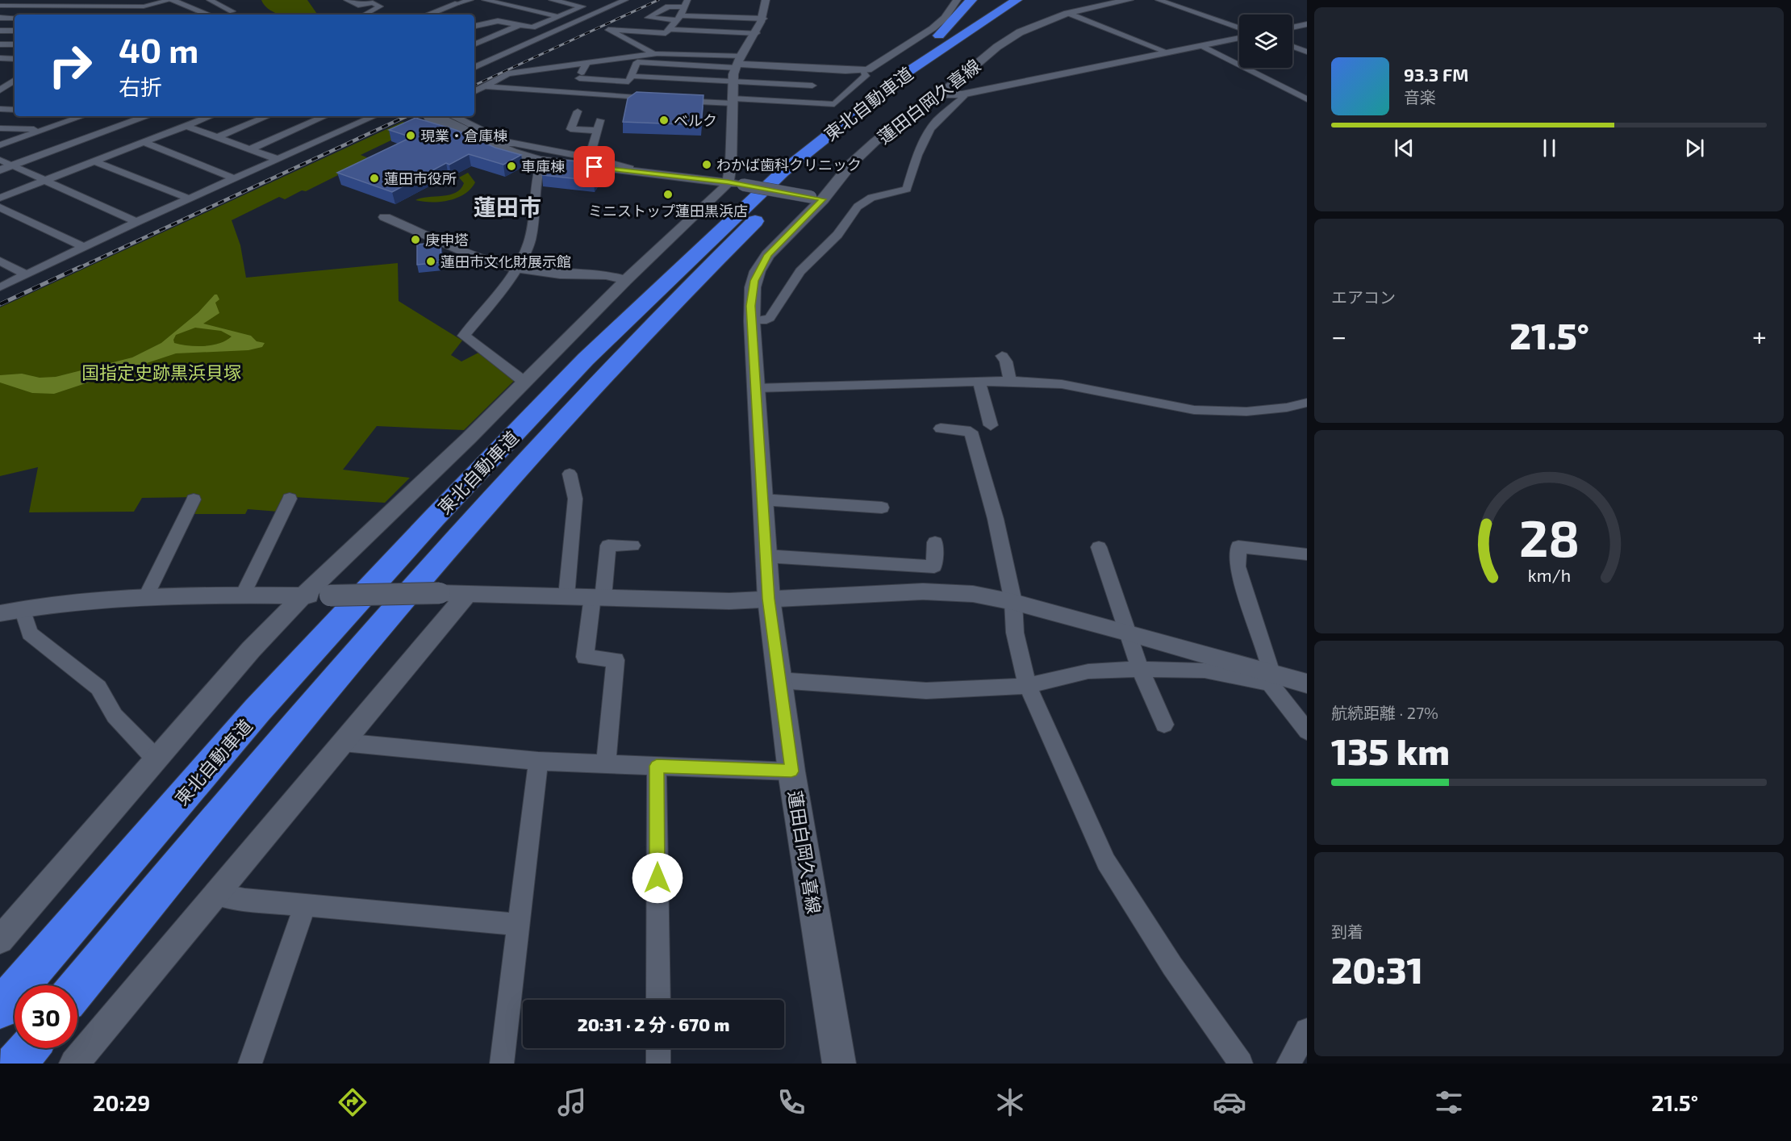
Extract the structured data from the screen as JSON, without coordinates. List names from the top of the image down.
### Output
{
  "streets": {
    "highway": ["東北自動車道"],
    "main road": ["蓮田白岡久喜線"]
  },
  "districts": ["蓮田市"],
  "parks": ["国指定史跡黒浜貝塚"],
  "places": [
    "ベルク",
    "現業・倉庫棟",
    "わかば歯科クリニック",
    "車庫棟",
    "蓮田市役所",
    "ミニストップ蓮田黒浜店",
    "庚申塔",
    "蓮田市文化財展示館"
  ],
  "page": {
    "turn": ["40 m", "右折"],
    "song": ["93.3 FM", "音楽"],
    "tile": [
      "エアコン",
      ["航続距離 · 27%", "135 km"],
      ["到着", "20:31"]
    ],
    "heat": ["−", "21.5°", "+"],
    "limit": "30",
    "trip": "20:31 · 2 分 · 670 m",
    "tabs": ["20:29", "21.5°"],
    "gauge": ["28", "km/h"]
  }
}
